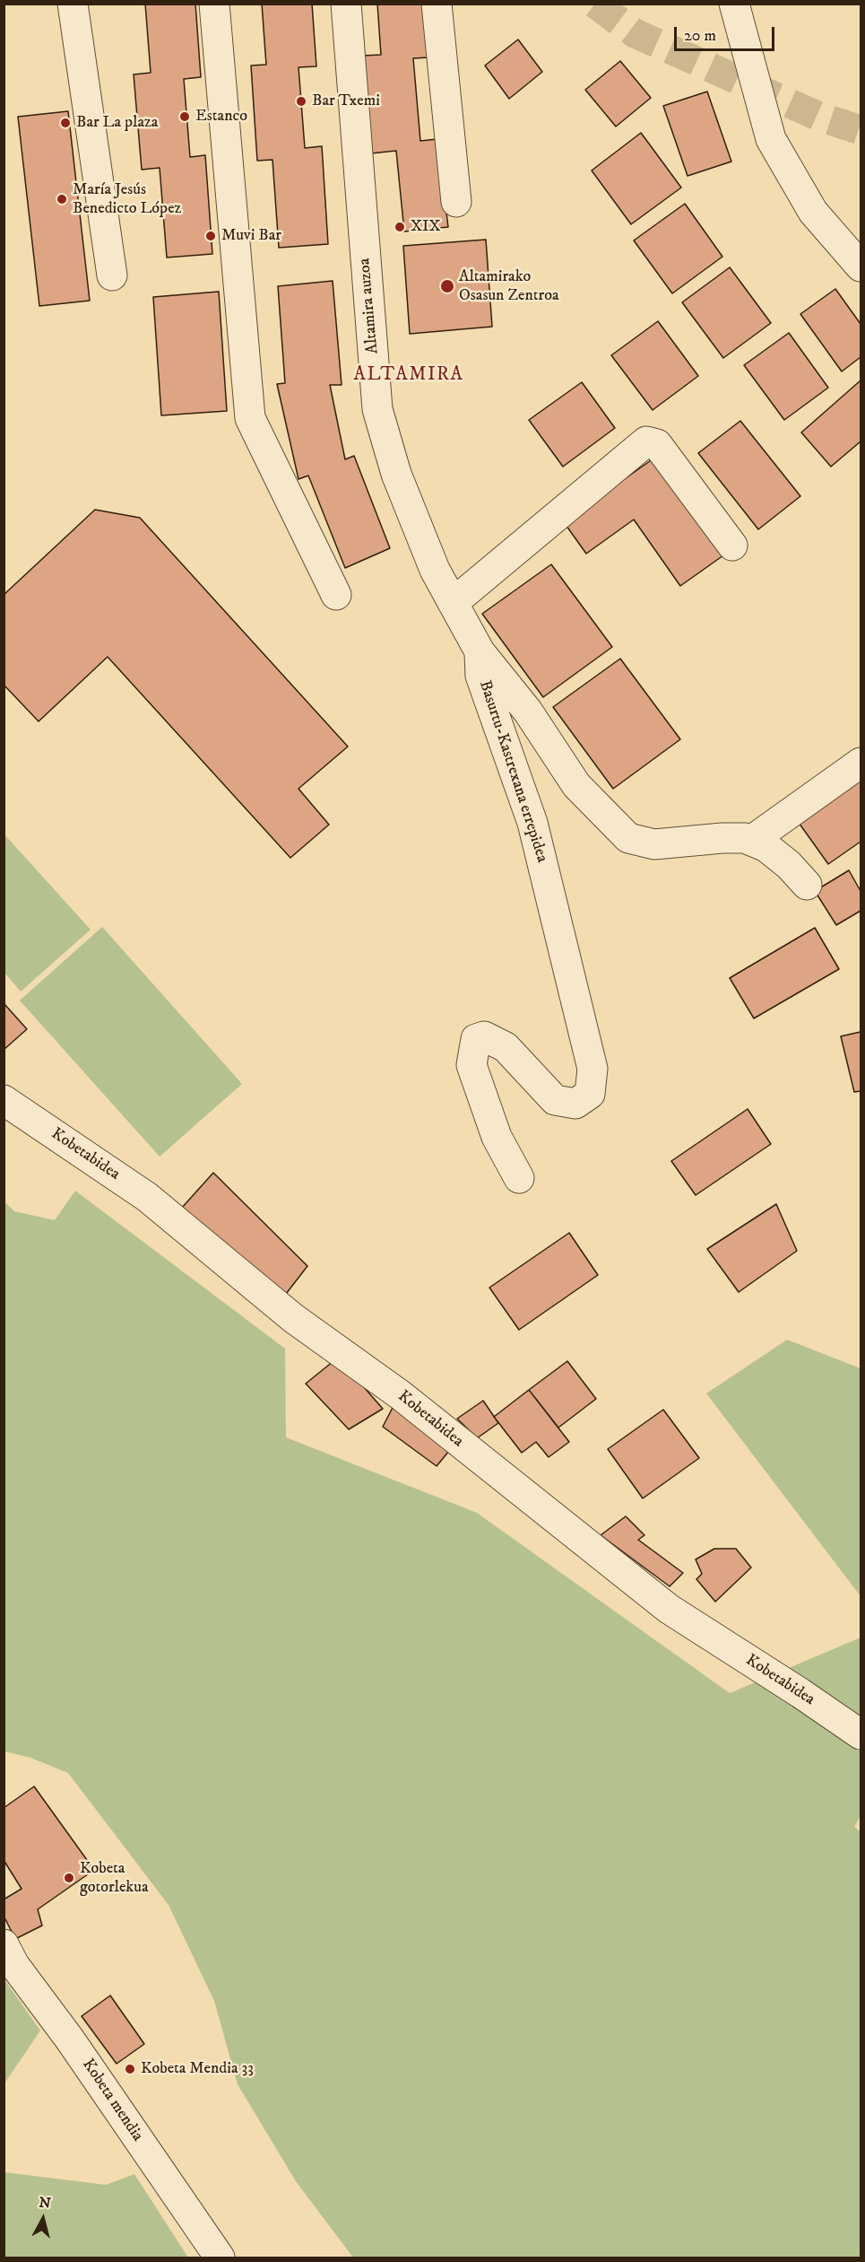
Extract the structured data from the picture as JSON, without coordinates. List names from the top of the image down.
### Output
{
  "streets": {
    "street": [
      "Altamira auzoa",
      "Basurtu-Kastrexana errepidea",
      "Kobetabidea",
      "Kobeta mendia"
    ]
  },
  "crossings": [
    ["Altamira auzoa", "Basurtu-Kastrexana errepidea"]
  ],
  "districts": ["ALTAMIRA"],
  "places": [
    "Bar Txemi",
    "Estanco",
    "Bar La plaza",
    "María Jesús Benedicto López",
    "XIX",
    "Muvi Bar",
    "Altamirako Osasun Zentroa",
    "Kobeta gotorlekua",
    "Kobeta Mendia 33"
  ],
  "scale_bar": "20 m",
  "north": "top"
}
